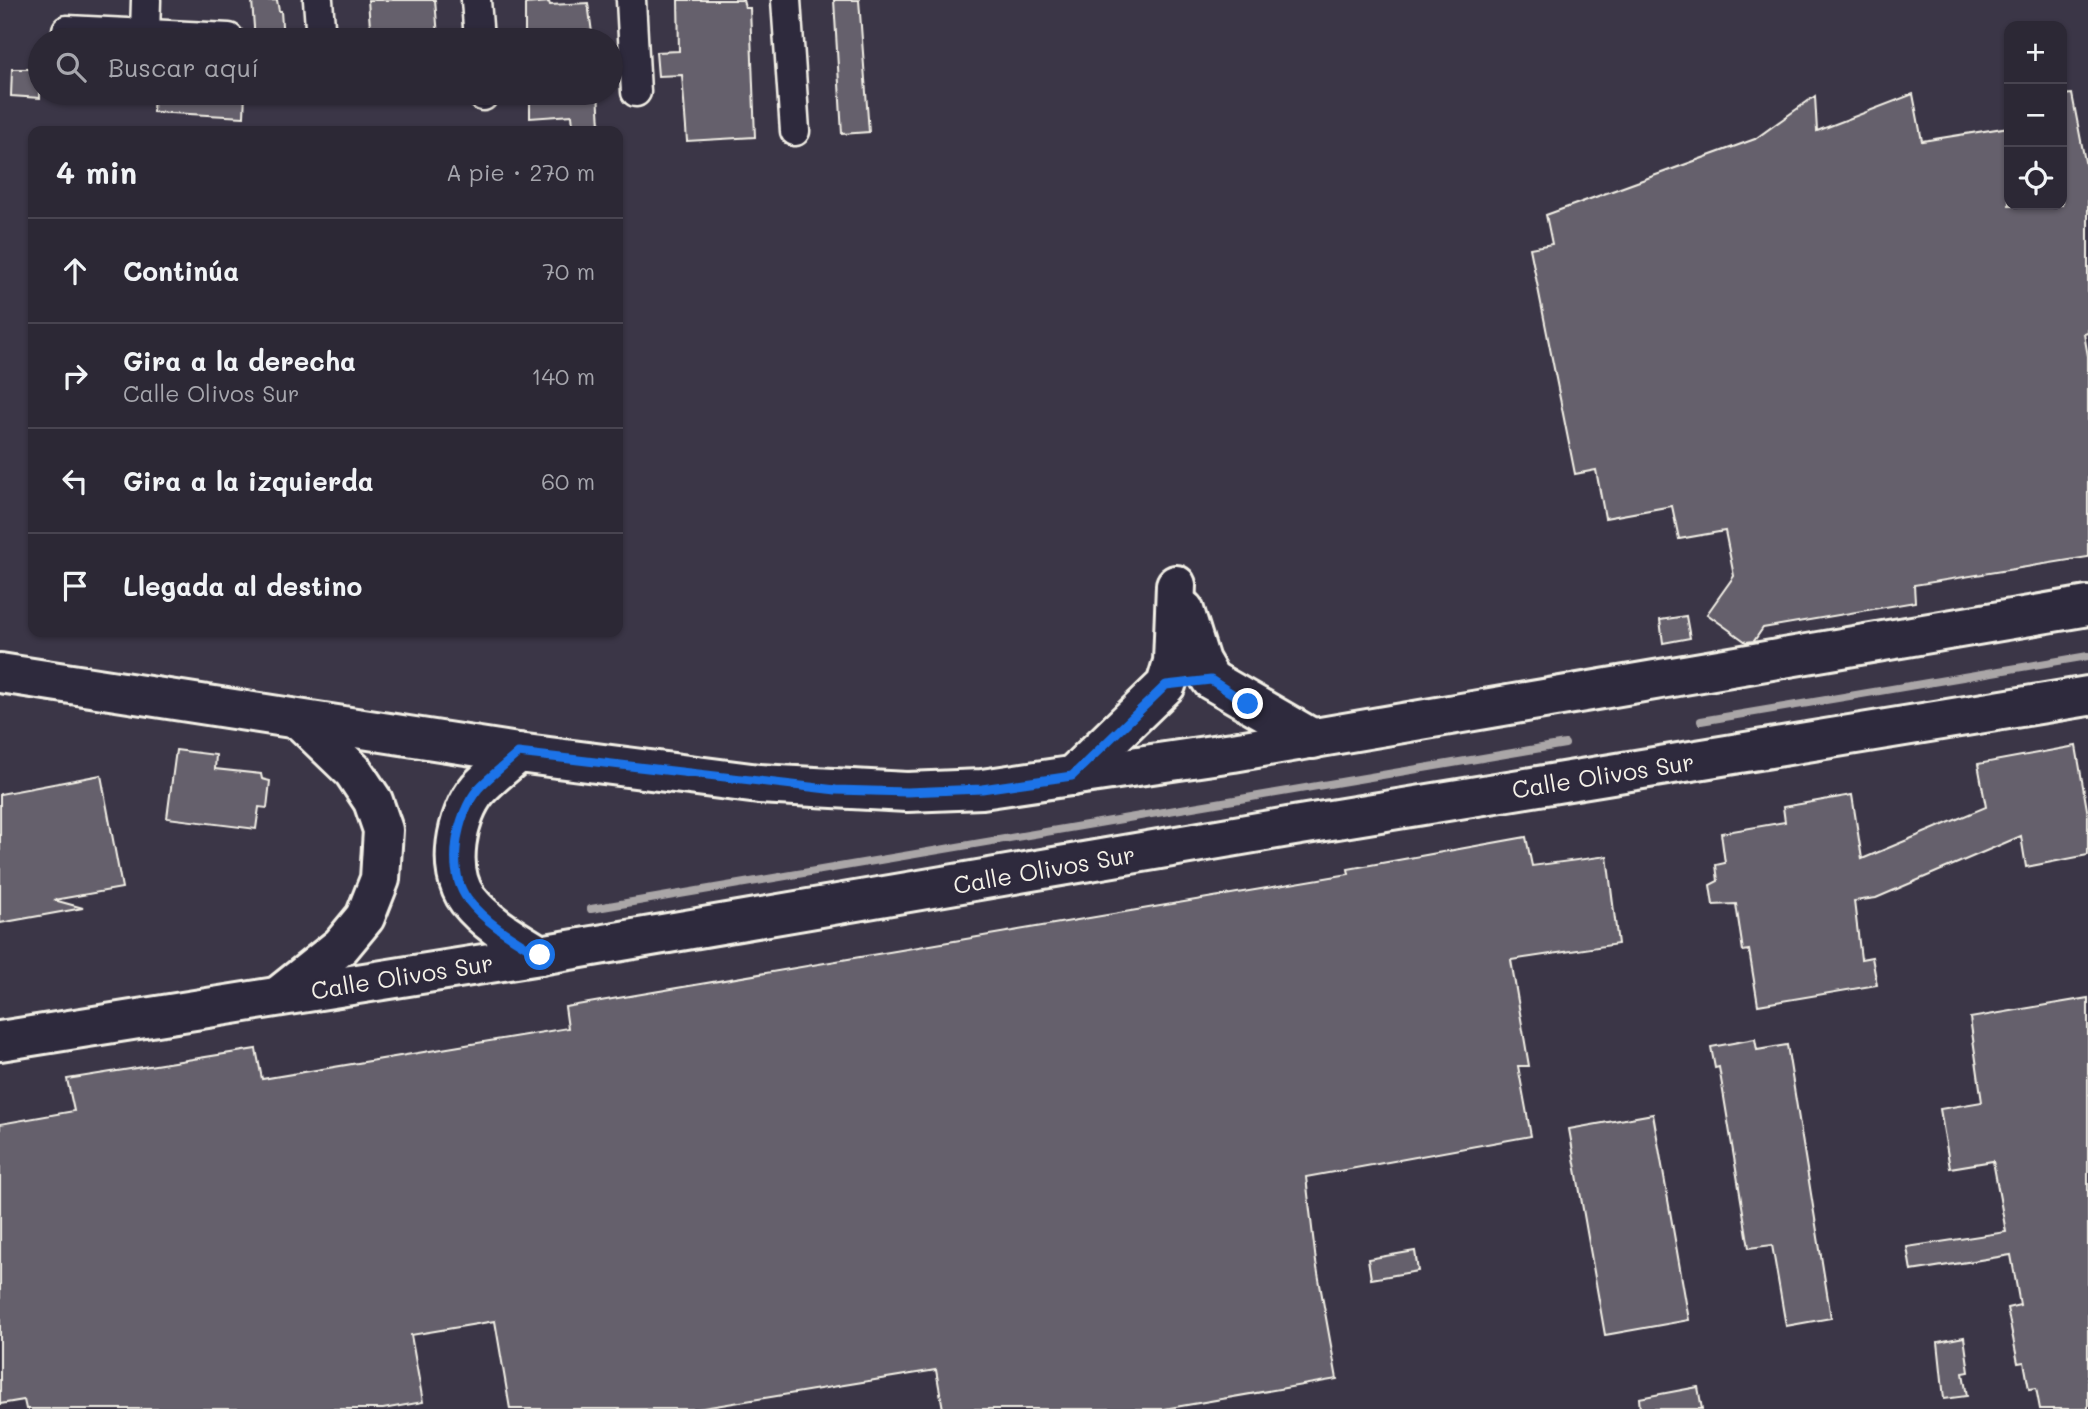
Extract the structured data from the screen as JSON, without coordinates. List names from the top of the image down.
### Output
{
  "streets": {
    "main road": ["Calle Olivos Sur"]
  },
  "page": {
    "map_buttons": ["+", "−"],
    "search": "Buscar aquí",
    "heading": ["4 min", "A pie · 270 m"],
    "list": [
      ["Continúa", "70 m"],
      ["Gira a la derecha", "Calle Olivos Sur", "140 m"],
      ["Gira a la izquierda", "60 m"],
      "Llegada al destino"
    ]
  }
}
